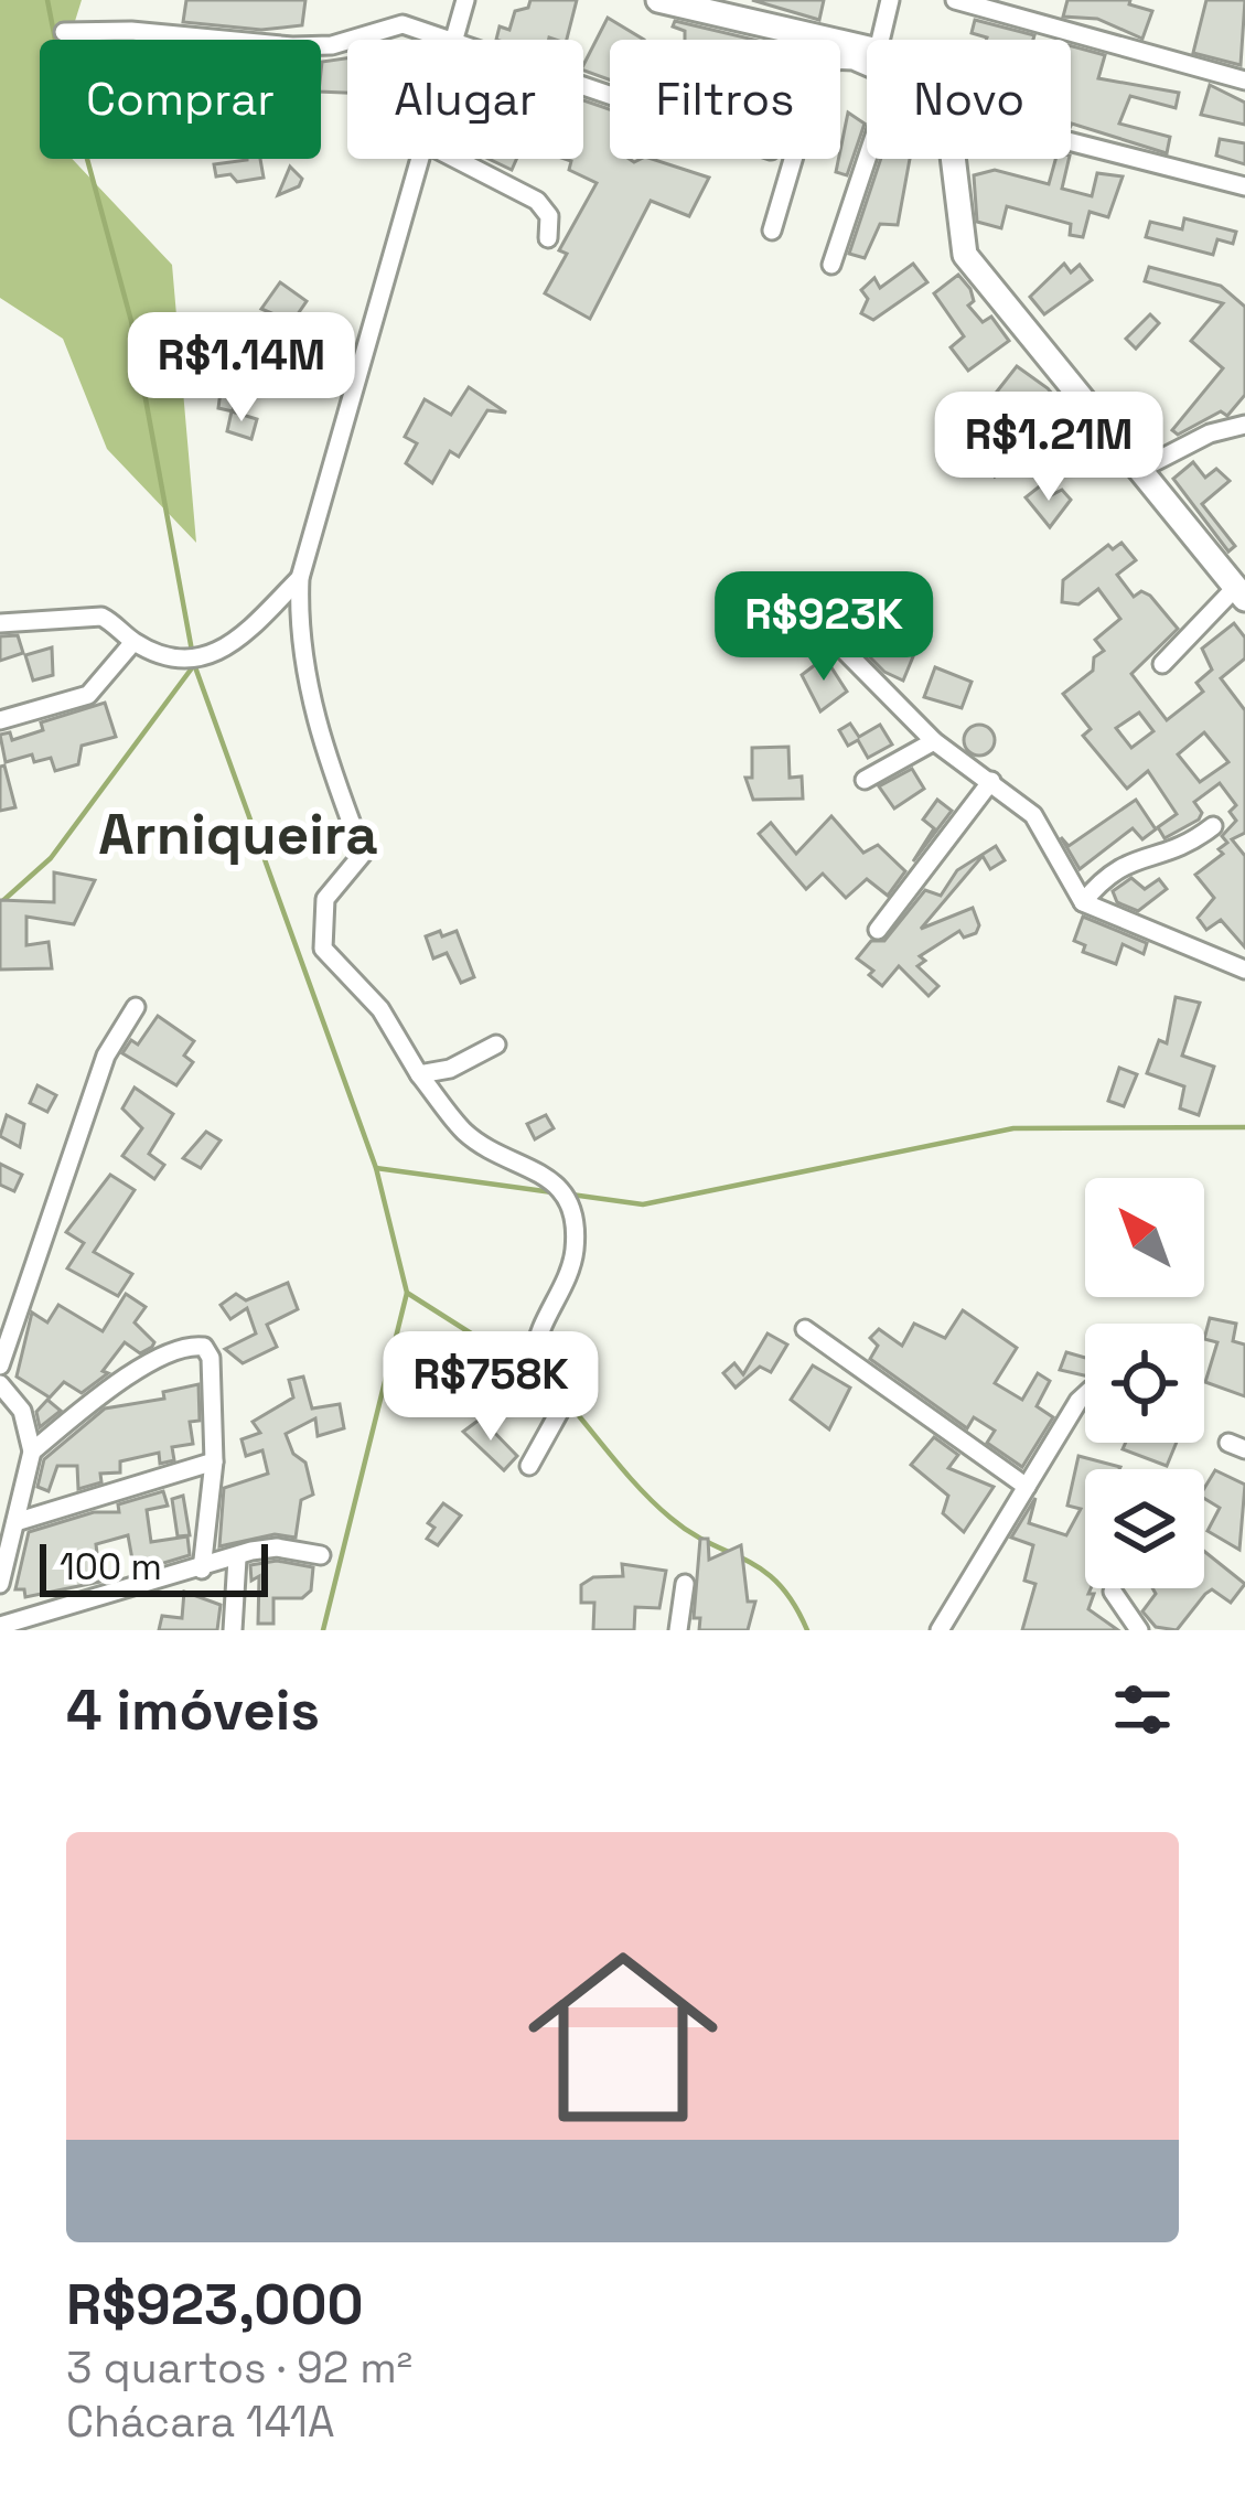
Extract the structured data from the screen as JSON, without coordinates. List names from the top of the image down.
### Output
{
  "districts": ["Arniqueira"],
  "scale_bar": "100 m",
  "north": "top left",
  "page": {
    "chip": [
      "Comprar",
      "Alugar",
      "Filtros",
      "Novo"
    ],
    "price": [
      "R$1.14M",
      "R$1.21M",
      "R$923K",
      "R$758K"
    ],
    "scale": "100 m",
    "heading": "4 imóveis",
    "list": [
      {
        "name": "R$923,000",
        "note": "3 quartos · 92 m² · Chácara 141A"
      }
    ]
  }
}
